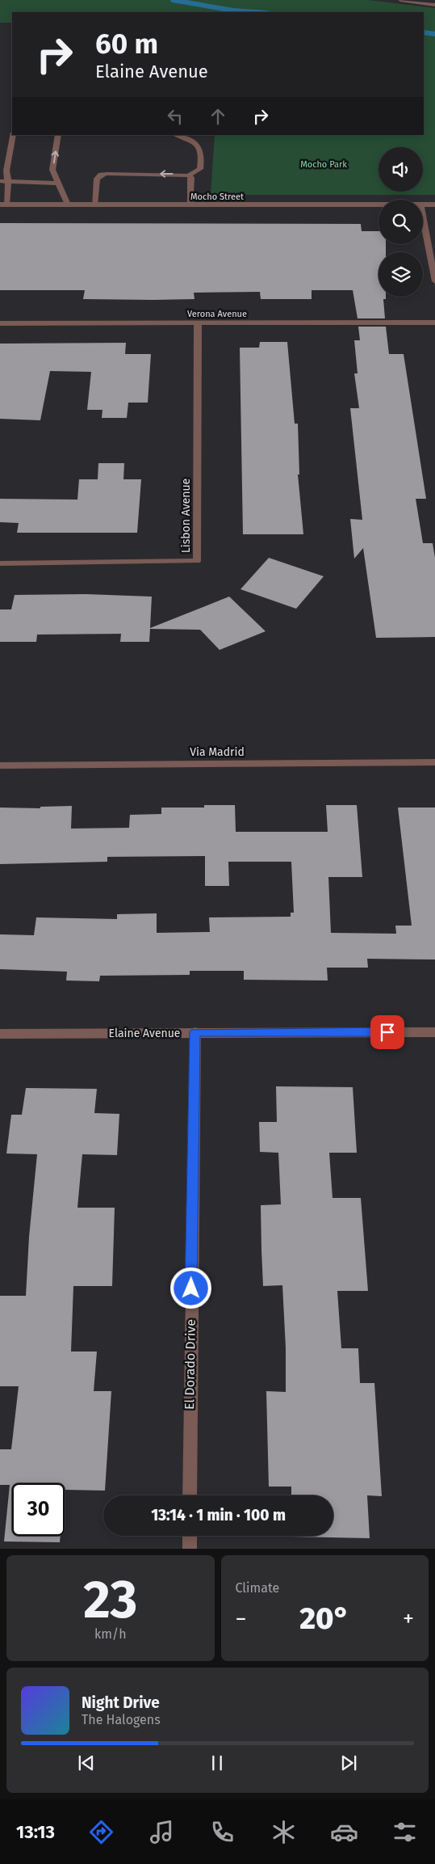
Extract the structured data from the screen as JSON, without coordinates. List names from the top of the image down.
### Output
{
  "streets": {
    "street": [
      "Mocho Street",
      "Verona Avenue",
      "Lisbon Avenue",
      "Via Madrid",
      "Elaine Avenue",
      "El Dorado Drive"
    ]
  },
  "crossings": [
    ["Verona Avenue", "Lisbon Avenue"],
    ["Elaine Avenue", "El Dorado Drive"]
  ],
  "parks": ["Mocho Park"],
  "page": {
    "turn": ["60 m", "Elaine Avenue"],
    "limit": "30",
    "trip": "13:14 · 1 min · 100 m",
    "tile": [
      ["23", "km/h"],
      "Climate"
    ],
    "heat": ["−", "20°", "+"],
    "song": ["Night Drive", "The Halogens"],
    "tabs": "13:13"
  }
}
